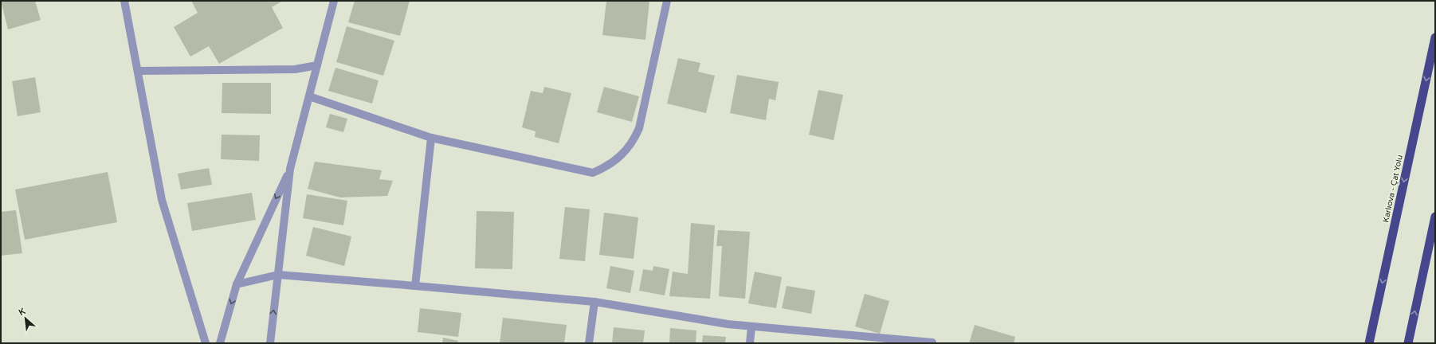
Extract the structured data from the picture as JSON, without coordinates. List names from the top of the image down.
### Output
{
  "streets": {
    "highway": ["Karlıova - Çat Yolu"]
  },
  "north": "top left"
}
